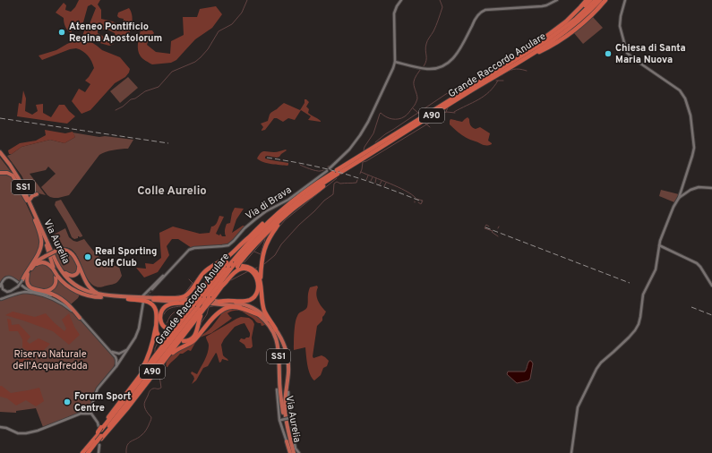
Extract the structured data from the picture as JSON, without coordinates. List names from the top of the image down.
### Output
{
  "streets": {
    "highway": [
      "Grande Raccordo Anulare",
      "A90",
      "SS1",
      "Via Aurelia"
    ],
    "street": ["Via di Brava"]
  },
  "crossings": [
    ["Grande Raccordo Anulare", "Via Aurelia"],
    ["Via di Brava", "Via Aurelia"]
  ],
  "districts": ["Colle Aurelio"],
  "parks": ["Riserva Naturale dell'Acquafredda"],
  "places": [
    "Ateneo Pontificio Regina Apostolorum",
    "Chiesa di Santa Maria Nuova",
    "Real Sporting Golf Club",
    "Forum Sport Centre"
  ]
}
